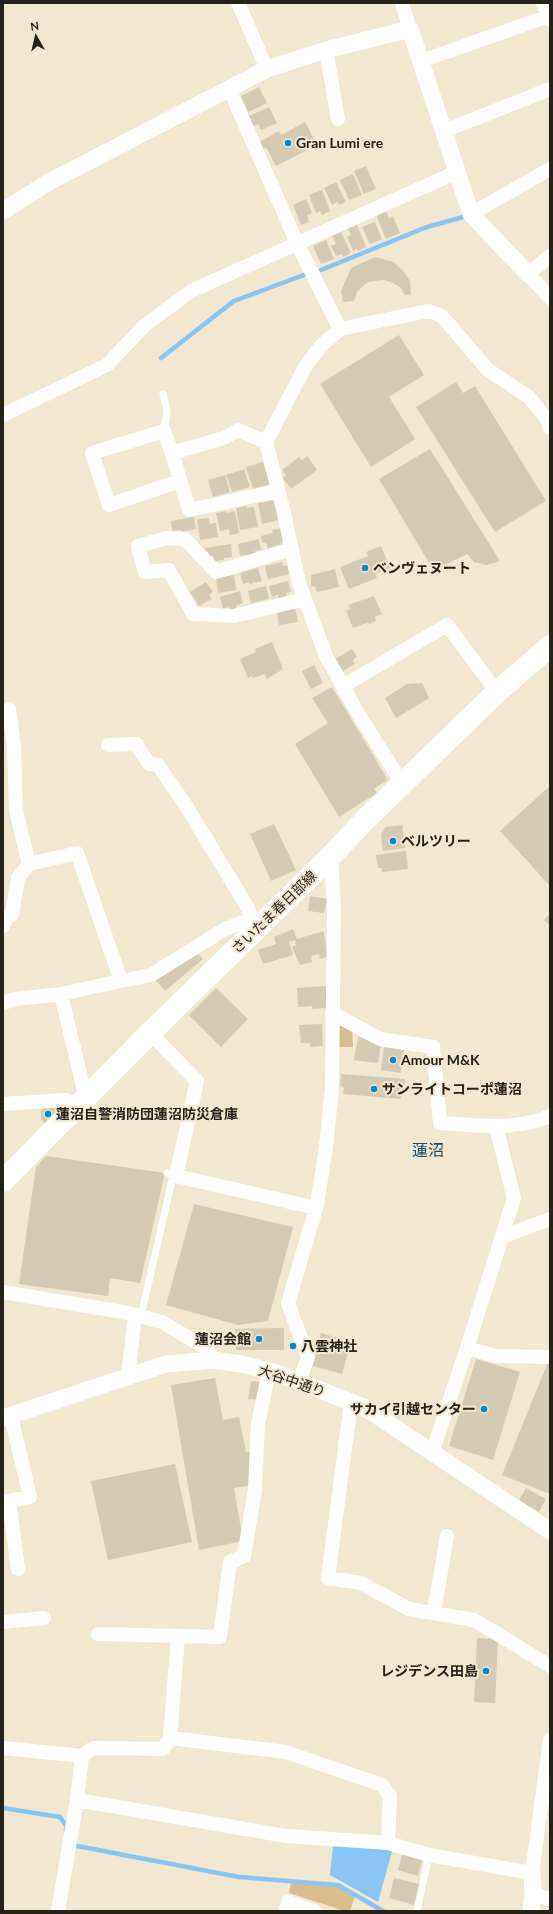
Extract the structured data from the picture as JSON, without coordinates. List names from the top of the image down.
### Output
{
  "streets": {
    "main road": ["さいたま春日部線"],
    "street": ["大谷中通り"]
  },
  "districts": ["蓮沼"],
  "places": [
    "Gran Lumi ere",
    "ベンヴェヌート",
    "ベルツリー",
    "Amour M&K",
    "サンライトコーポ蓮沼",
    "蓮沼自警消防団蓮沼防災倉庫",
    "蓮沼会館",
    "八雲神社",
    "サカイ引越センター",
    "レジデンス田島"
  ],
  "north": "top"
}
